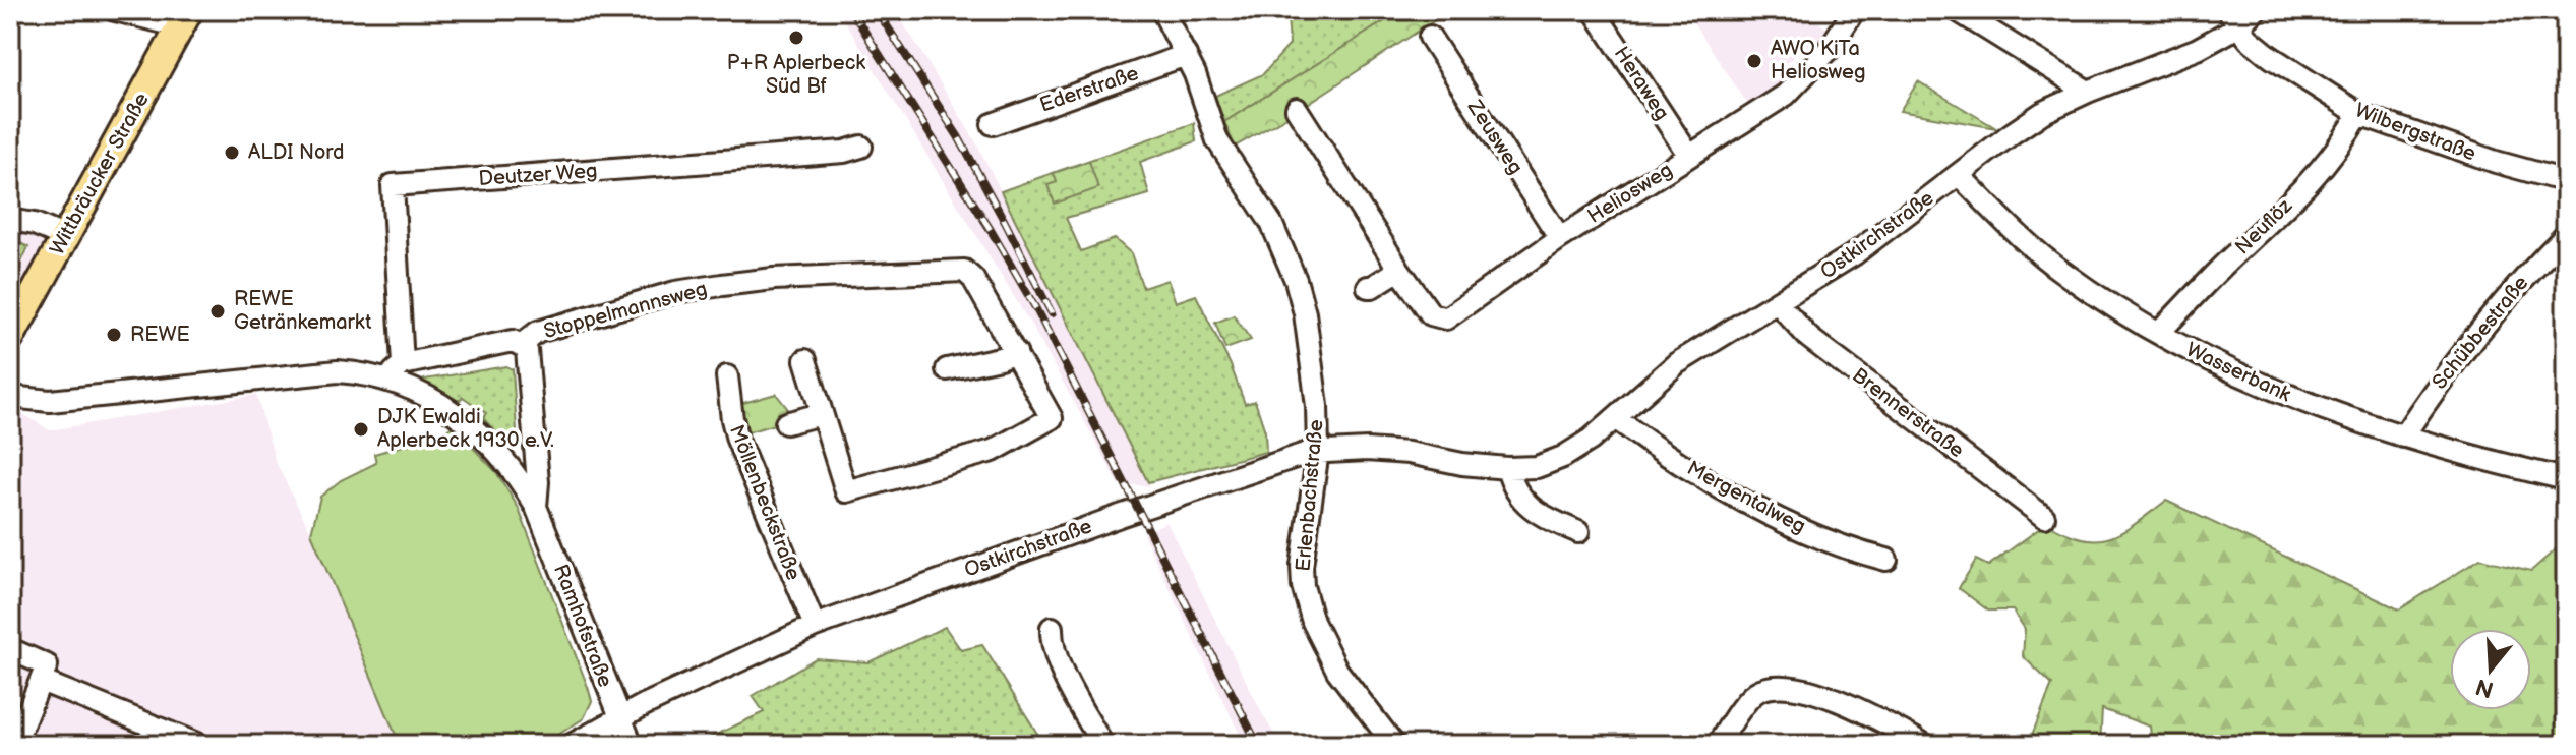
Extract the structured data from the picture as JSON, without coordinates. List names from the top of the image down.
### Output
{
  "streets": {
    "main road": ["Wittbräucker Straße"],
    "street": [
      "Heraweg",
      "Ederstraße",
      "Wilbergstraße",
      "Zeusweg",
      "Deutzer Weg",
      "Heliosweg",
      "Neuflöz",
      "Ostkirchstraße",
      "Stoppelmannsweg",
      "Schübbestraße",
      "Wasserbank",
      "Brennerstraße",
      "Erlenbachstraße",
      "Mergentalweg",
      "Möllenbeckstraße",
      "Ramhofstraße"
    ]
  },
  "crossings": [
    ["Heraweg", "Heliosweg"],
    ["Ederstraße", "Erlenbachstraße"],
    ["Wilbergstraße", "Neuflöz"],
    ["Wilbergstraße", "Ostkirchstraße"],
    ["Zeusweg", "Heliosweg"],
    ["Deutzer Weg", "Stoppelmannsweg"],
    ["Neuflöz", "Wasserbank"],
    ["Ostkirchstraße", "Wasserbank"],
    ["Ostkirchstraße", "Brennerstraße"],
    ["Ostkirchstraße", "Erlenbachstraße"],
    ["Ostkirchstraße", "Mergentalweg"],
    ["Ostkirchstraße", "Möllenbeckstraße"],
    ["Ostkirchstraße", "Ramhofstraße"],
    ["Stoppelmannsweg", "Ramhofstraße"],
    ["Schübbestraße", "Wasserbank"]
  ],
  "places": [
    "P+R Aplerbeck Süd Bf",
    "AWO KiTa Heliosweg",
    "ALDI Nord",
    "REWE Getränkemarkt",
    "REWE",
    "DJK Ewaldi Aplerbeck 1930 e.V."
  ],
  "north": "bottom"
}
